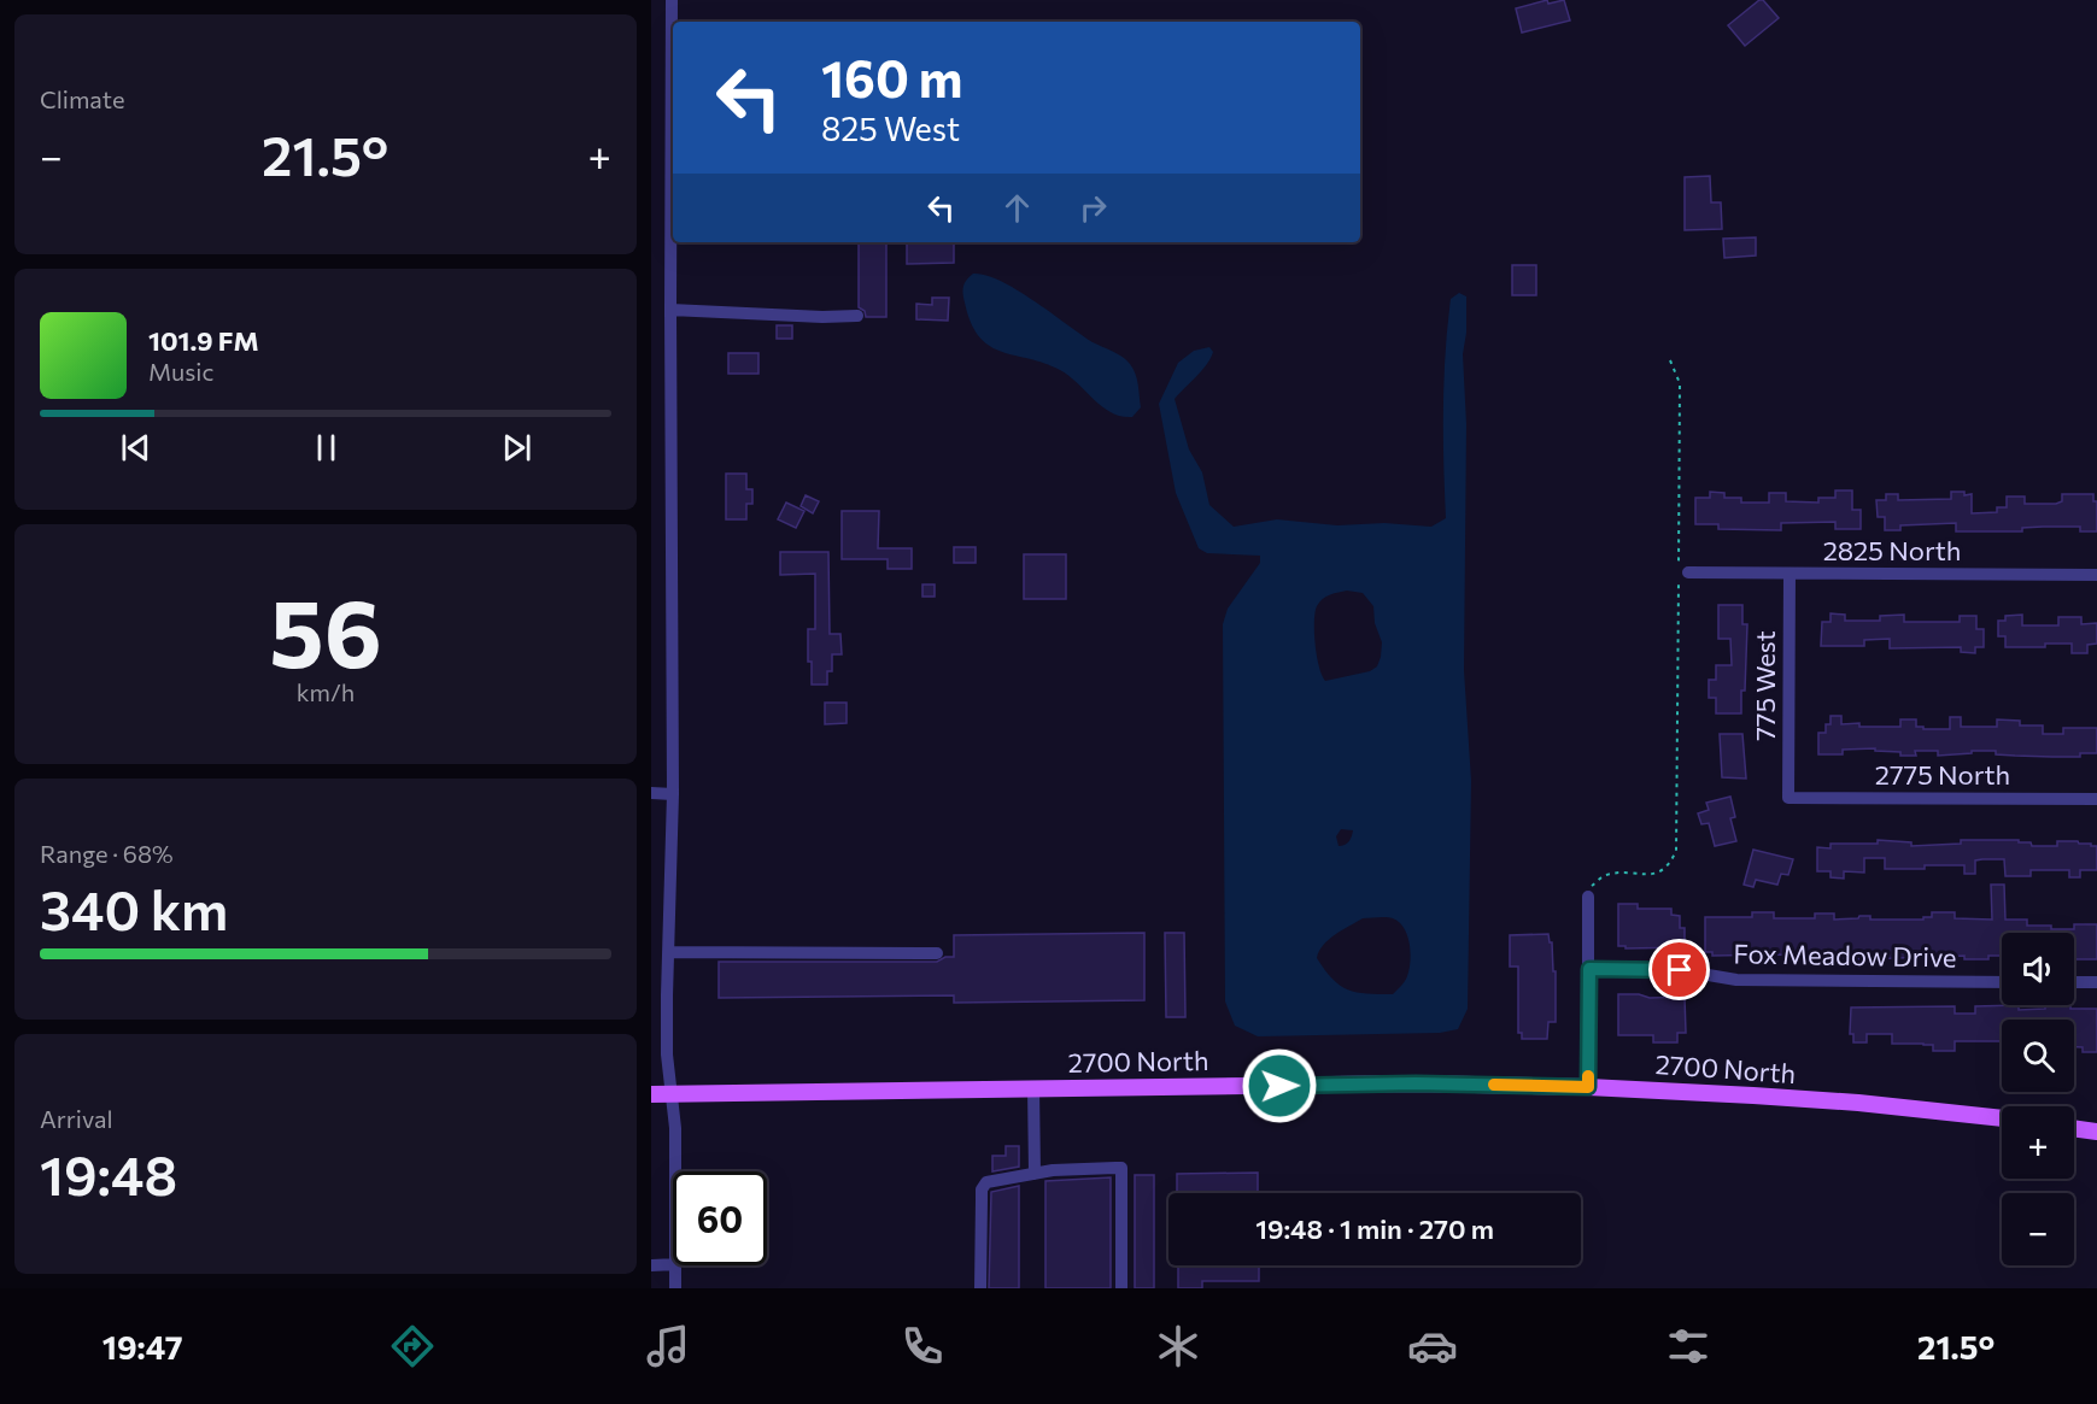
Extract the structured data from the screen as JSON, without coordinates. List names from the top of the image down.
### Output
{
  "streets": {
    "main road": ["2700 North"],
    "street": [
      "2825 North",
      "775 West",
      "2775 North",
      "Fox Meadow Drive"
    ]
  },
  "crossings": [
    ["2825 North", "775 West"],
    ["775 West", "2775 North"]
  ],
  "page": {
    "tile": [
      "Climate",
      ["56", "km/h"],
      ["Range · 68%", "340 km"],
      ["Arrival", "19:48"]
    ],
    "turn": ["160 m", "825 West"],
    "heat": ["−", "21.5°", "+"],
    "song": ["101.9 FM", "Music"],
    "map_buttons": ["+", "−"],
    "limit": "60",
    "trip": "19:48 · 1 min · 270 m",
    "tabs": ["19:47", "21.5°"]
  }
}
